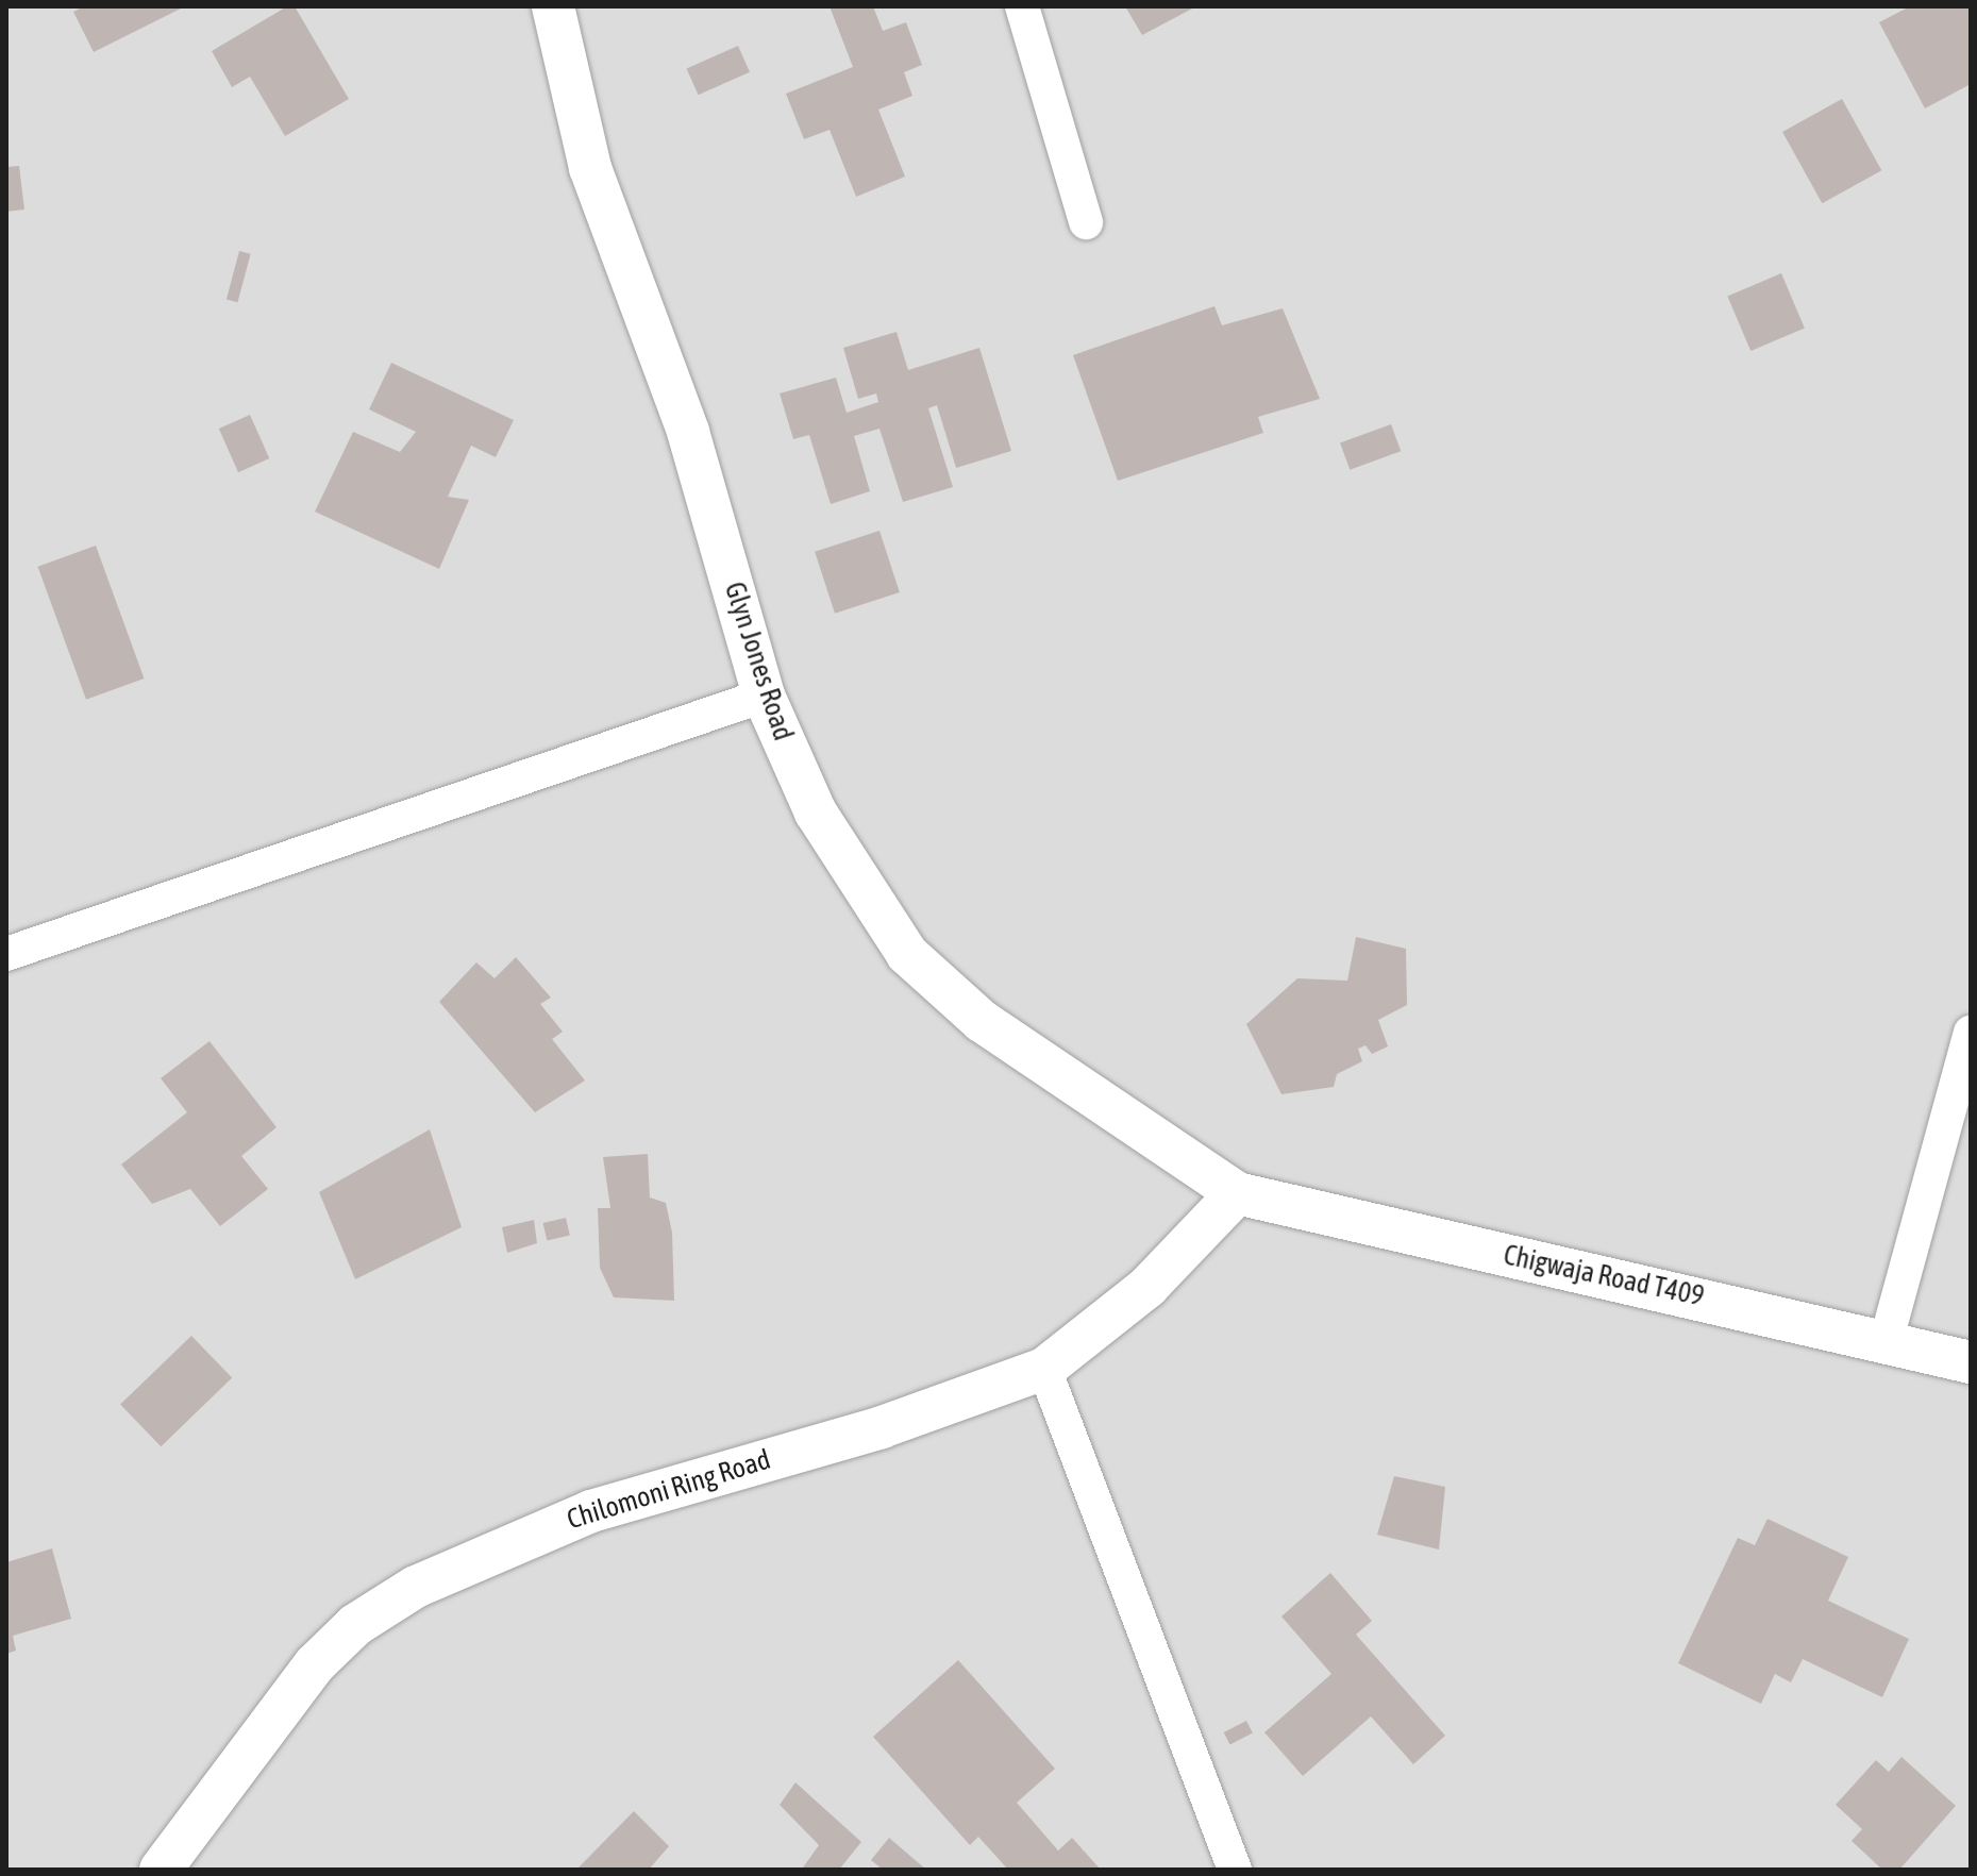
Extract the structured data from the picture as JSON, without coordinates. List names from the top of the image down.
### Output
{
  "streets": {
    "street": ["Glyn Jones Road", "Chigwaja Road T409", "Chilomoni Ring Road"]
  },
  "crossings": [
    ["Glyn Jones Road", "Chigwaja Road T409"],
    ["Glyn Jones Road", "Chilomoni Ring Road"],
    ["Chigwaja Road T409", "Chilomoni Ring Road"]
  ]
}
